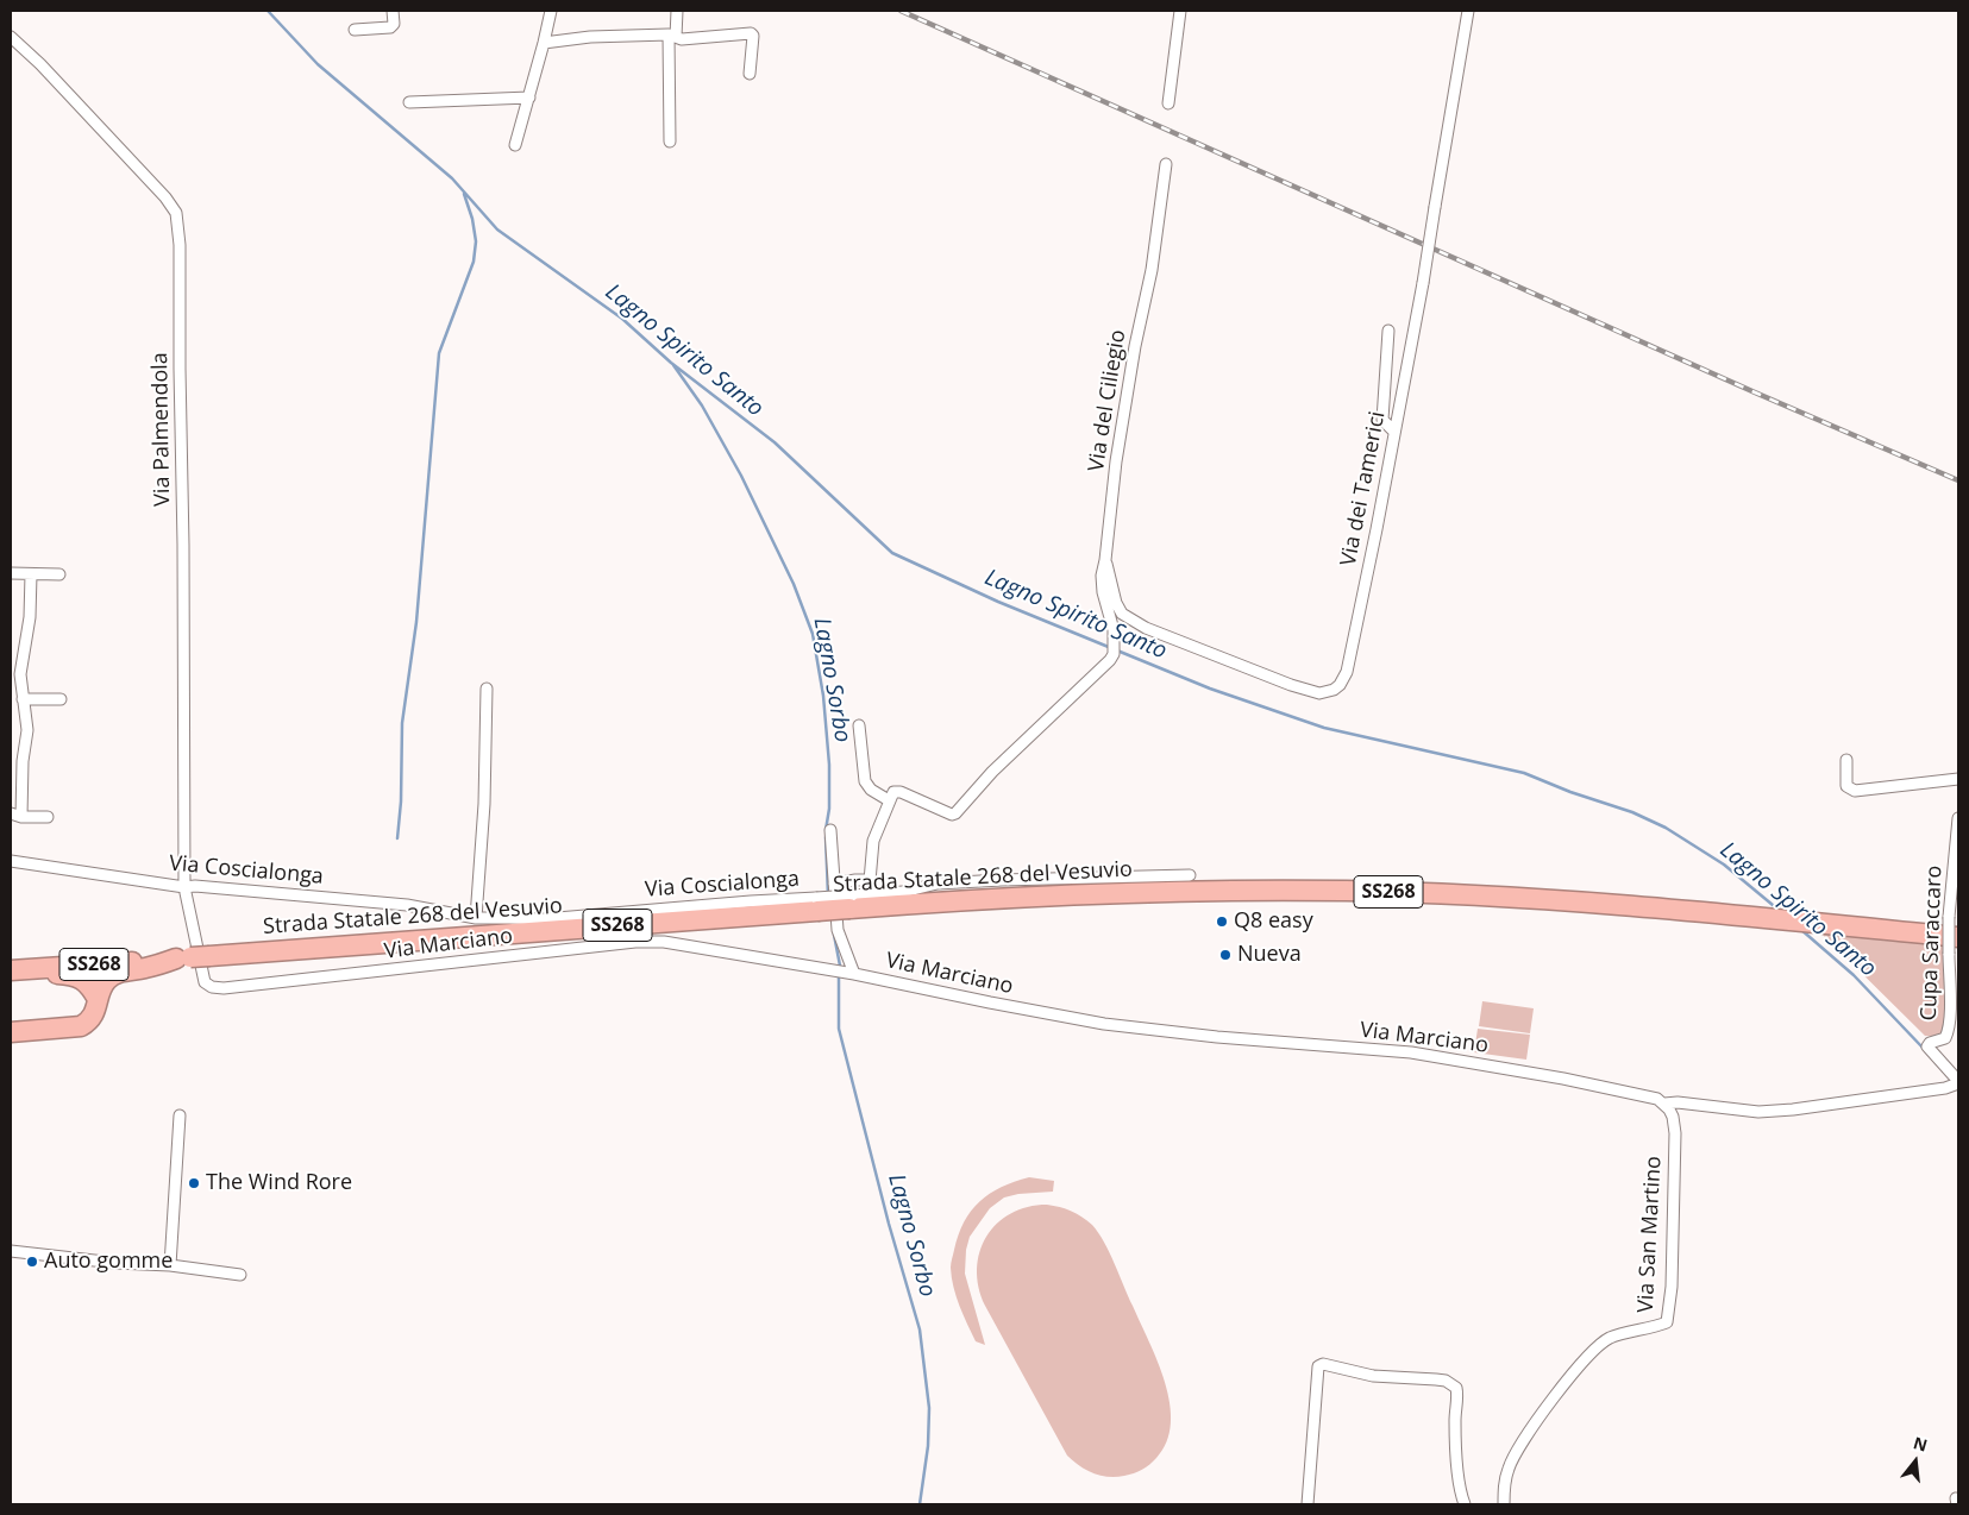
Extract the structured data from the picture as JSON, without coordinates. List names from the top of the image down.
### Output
{
  "streets": {
    "highway": ["Strada Statale 268 del Vesuvio", "SS268"],
    "street": [
      "Via del Ciliegio",
      "Via Palmendola",
      "Via dei Tamerici",
      "Via Coscialonga",
      "Cupa Saraccaro",
      "Via Marciano",
      "Via San Martino"
    ]
  },
  "crossings": [
    ["Via del Ciliegio", "Via dei Tamerici"],
    ["Via Palmendola", "Via Coscialonga"],
    ["Via Palmendola", "Via Marciano"],
    ["Via Coscialonga", "Strada Statale 268 del Vesuvio"],
    ["Strada Statale 268 del Vesuvio", "SS268"],
    ["Cupa Saraccaro", "Via Marciano"],
    ["Via Marciano", "Via San Martino"]
  ],
  "water": ["Lagno Spirito Santo", "Lagno Sorbo"],
  "places": [
    "Q8 easy",
    "Nueva",
    "The Wind Rore",
    "Auto gomme"
  ],
  "north": "top"
}
